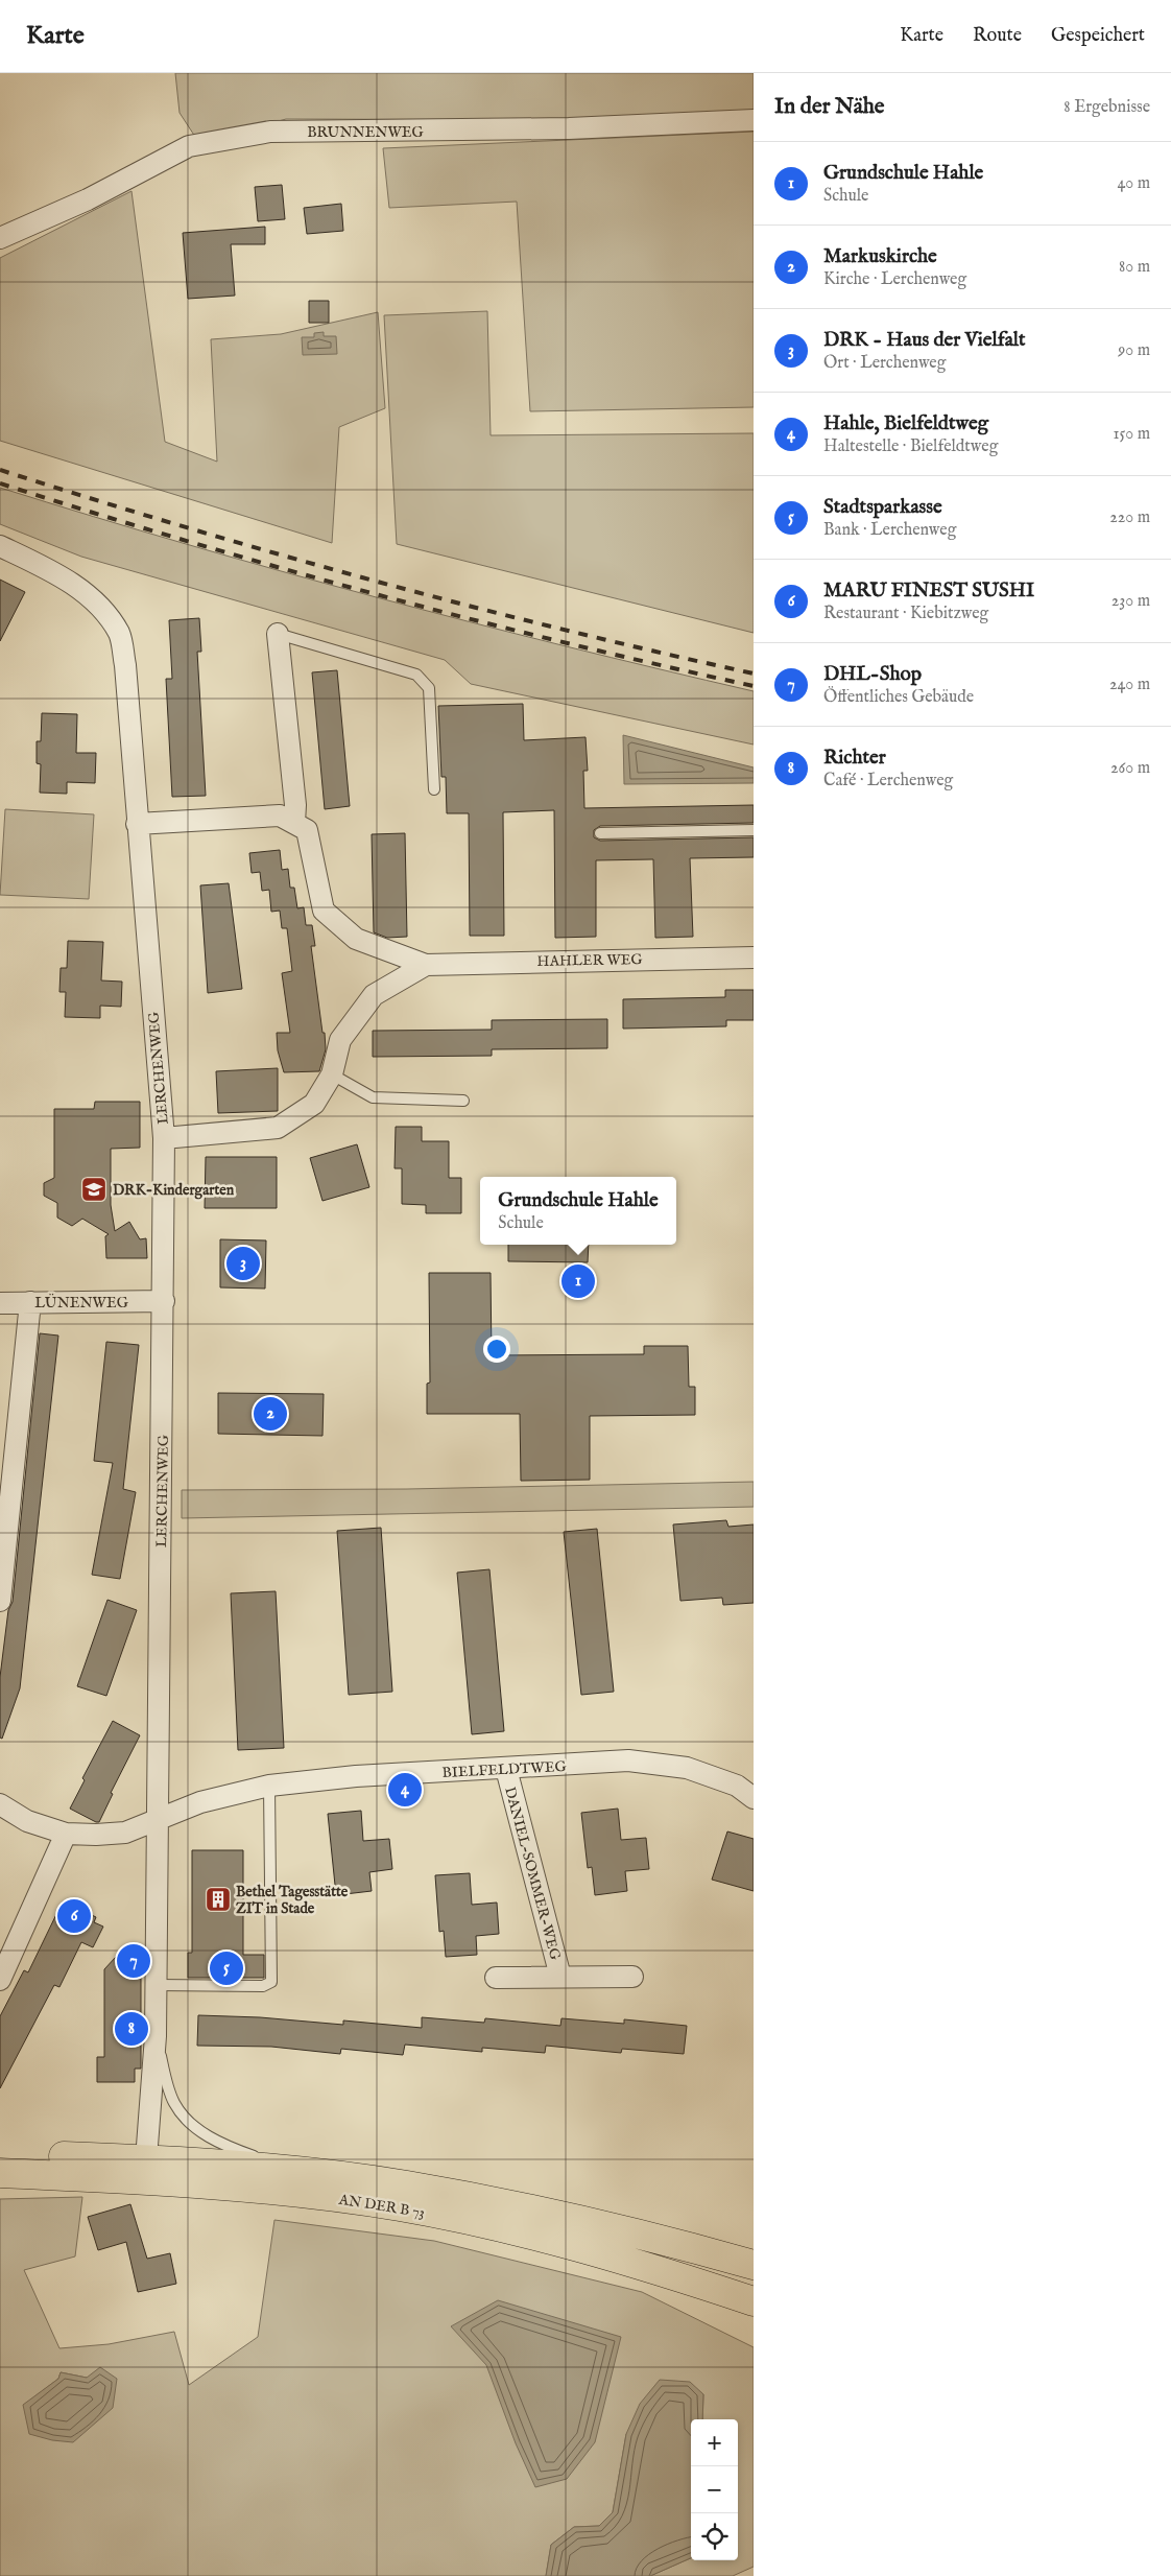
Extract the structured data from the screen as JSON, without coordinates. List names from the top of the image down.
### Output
{
  "streets": {
    "main road": ["AN DER B 73"],
    "street": [
      "BRUNNENWEG",
      "HAHLER WEG",
      "LERCHENWEG",
      "LÜNENWEG",
      "BIELFELDTWEG",
      "DANIEL-SOMMER-WEG"
    ]
  },
  "crossings": [
    ["HAHLER WEG", "LERCHENWEG"],
    ["LERCHENWEG", "LÜNENWEG"],
    ["LERCHENWEG", "BIELFELDTWEG"],
    ["LERCHENWEG", "AN DER B 73"],
    ["BIELFELDTWEG", "DANIEL-SOMMER-WEG"]
  ],
  "places": {
    "school or university": ["DRK-Kindergarten"],
    "building": ["Bethel Tagesstätte ZIT in Stade"]
  },
  "page": {
    "header": "Karte",
    "nav": ["Karte", "Route", "Gespeichert"],
    "heading": ["In der Nähe", "8 Ergebnisse"],
    "list": [
      {
        "mark": "1",
        "name": "Grundschule Hahle",
        "note": "Schule",
        "value": "40 m"
      },
      {
        "mark": "2",
        "name": "Markuskirche",
        "note": "Kirche · Lerchenweg",
        "value": "80 m"
      },
      {
        "mark": "3",
        "name": "DRK - Haus der Vielfalt",
        "note": "Ort · Lerchenweg",
        "value": "90 m"
      },
      {
        "mark": "4",
        "name": "Hahle, Bielfeldtweg",
        "note": "Haltestelle · Bielfeldtweg",
        "value": "150 m"
      },
      {
        "mark": "5",
        "name": "Stadtsparkasse",
        "note": "Bank · Lerchenweg",
        "value": "220 m"
      },
      {
        "mark": "6",
        "name": "MARU FINEST SUSHI",
        "note": "Restaurant · Kiebitzweg",
        "value": "230 m"
      },
      {
        "mark": "7",
        "name": "DHL-Shop",
        "note": "Öffentliches Gebäude",
        "value": "240 m"
      },
      {
        "mark": "8",
        "name": "Richter",
        "note": "Café · Lerchenweg",
        "value": "260 m"
      }
    ],
    "popup": ["Grundschule Hahle", "Schule"],
    "pins": [
      "3",
      "1",
      "2",
      "4",
      "6",
      "7",
      "5",
      "8"
    ],
    "map_buttons": ["+", "−"]
  }
}
